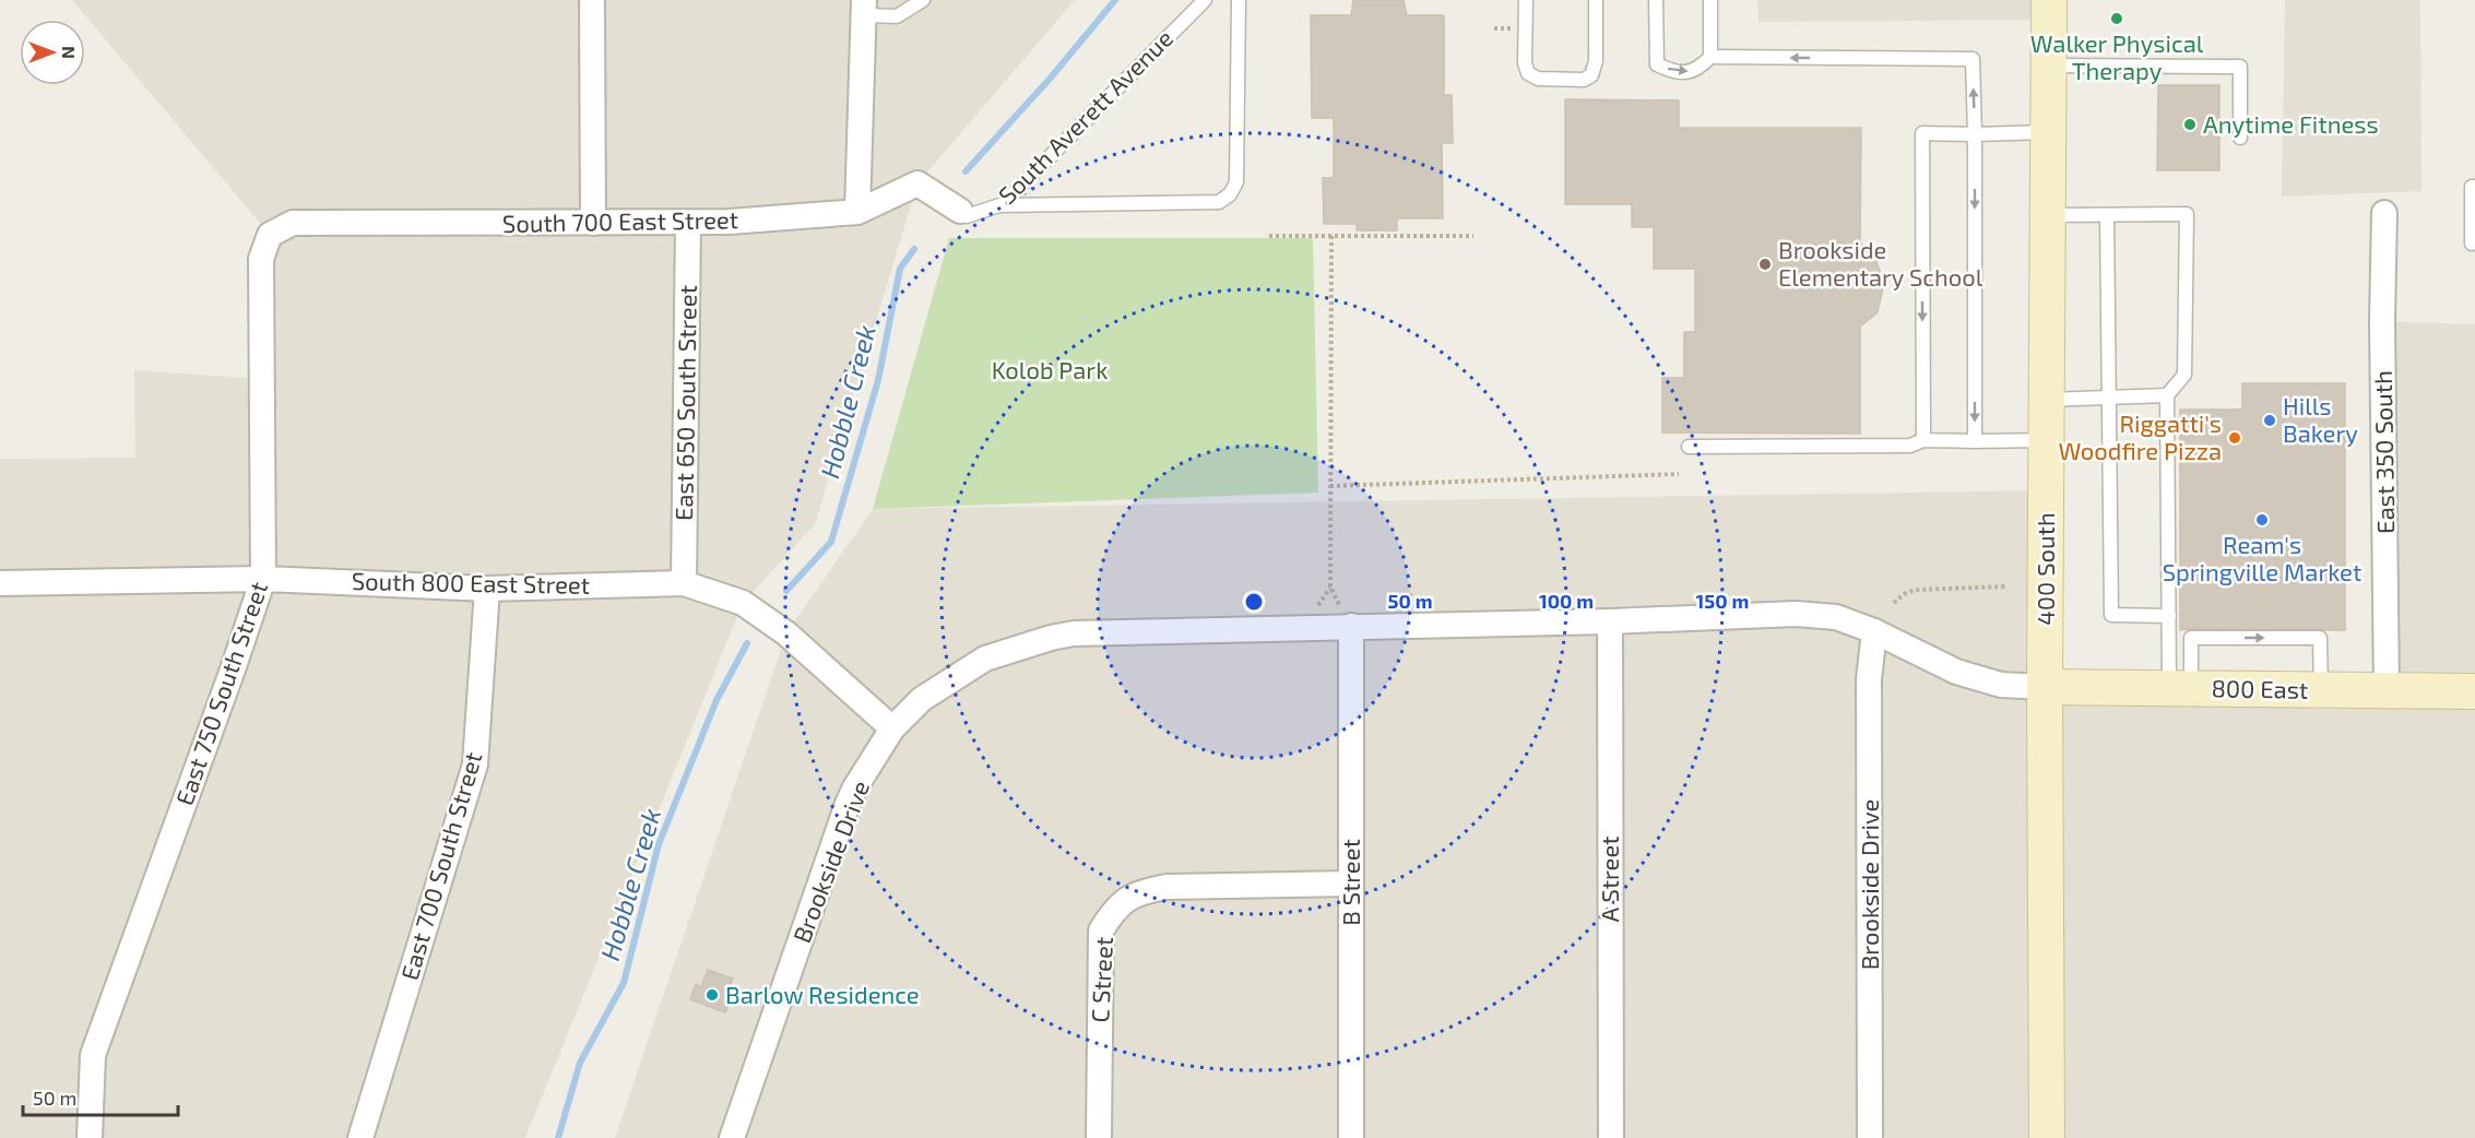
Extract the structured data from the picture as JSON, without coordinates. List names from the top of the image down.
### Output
{
  "streets": {
    "main road": ["400 South", "800 East"],
    "street": [
      "South 700 East Street",
      "East 650 South Street",
      "East 350 South",
      "South 800 East Street",
      "East 750 South Street",
      "Brookside Drive",
      "East 700 South Street",
      "A Street",
      "B Street",
      "C Street"
    ],
    "lane": ["South Averett Avenue"]
  },
  "crossings": [
    ["South Averett Avenue", "South 700 East Street"],
    ["South 700 East Street", "East 650 South Street"],
    ["South 700 East Street", "East 750 South Street"],
    ["East 650 South Street", "South 800 East Street"],
    ["East 350 South", "800 East"],
    ["400 South", "800 East"],
    ["400 South", "Brookside Drive"],
    ["South 800 East Street", "East 750 South Street"],
    ["South 800 East Street", "Brookside Drive"],
    ["South 800 East Street", "East 700 South Street"],
    ["800 East", "Brookside Drive"],
    ["Brookside Drive", "A Street"],
    ["Brookside Drive", "B Street"],
    ["B Street", "C Street"]
  ],
  "water": ["Hobble Creek"],
  "parks": ["Kolob Park"],
  "places": [
    "Walker Physical Therapy",
    "Anytime Fitness",
    "Brookside Elementary School",
    "Hills Bakery",
    "Riggatti's Woodfire Pizza",
    "Ream's Springville Market",
    "Barlow Residence"
  ],
  "scale_bar": "50 m",
  "north": "right",
  "rings": ["50 m", "100 m", "150 m"]
}
